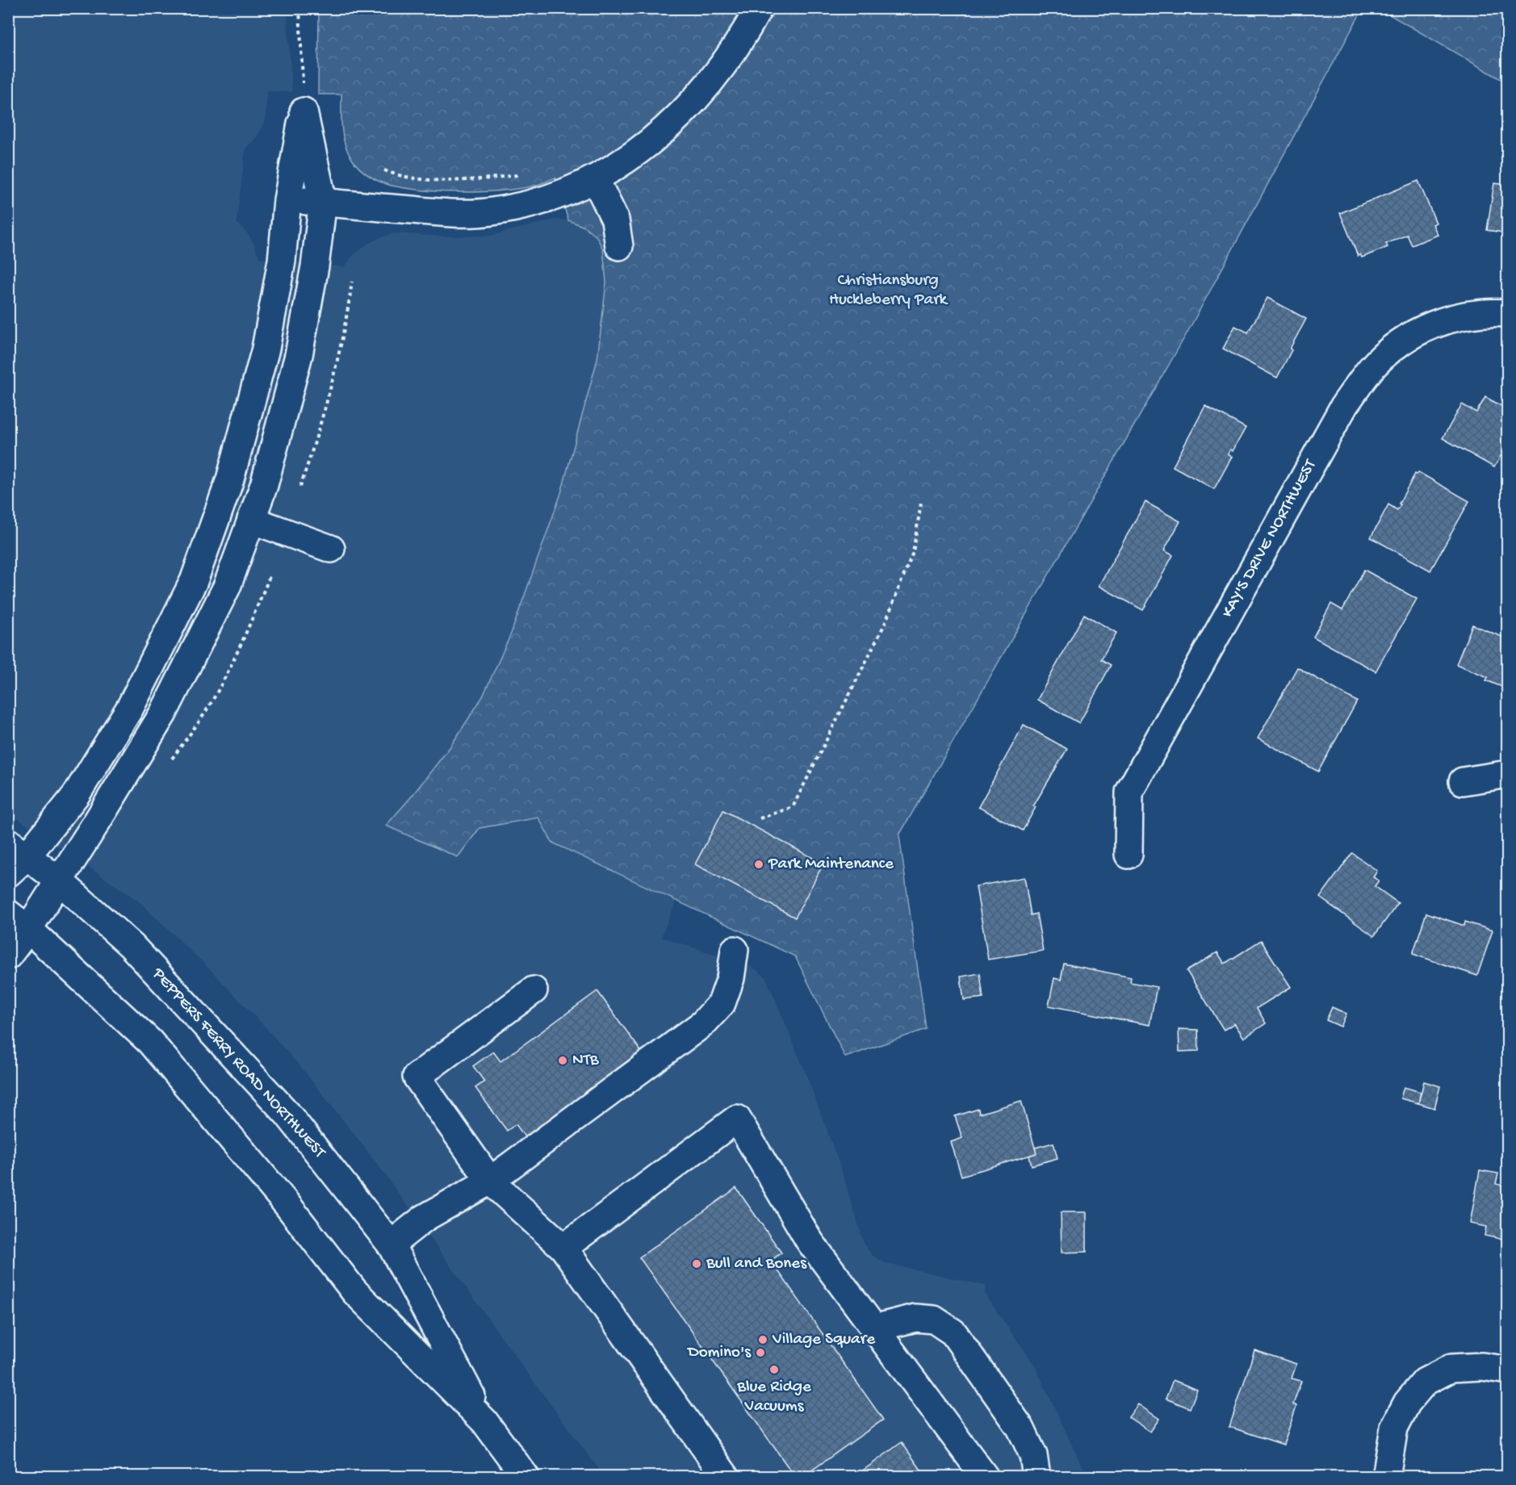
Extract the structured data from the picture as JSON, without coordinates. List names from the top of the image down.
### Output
{
  "streets": {
    "street": ["KAY'S DRIVE NORTHWEST", "PEPPERS FERRY ROAD NORTHWEST"]
  },
  "parks": ["Christiansburg Huckleberry Park"],
  "places": [
    "Park Maintenance",
    "NTB",
    "Bull and Bones",
    "Village Square",
    "Domino's",
    "Blue Ridge Vacuums"
  ]
}
